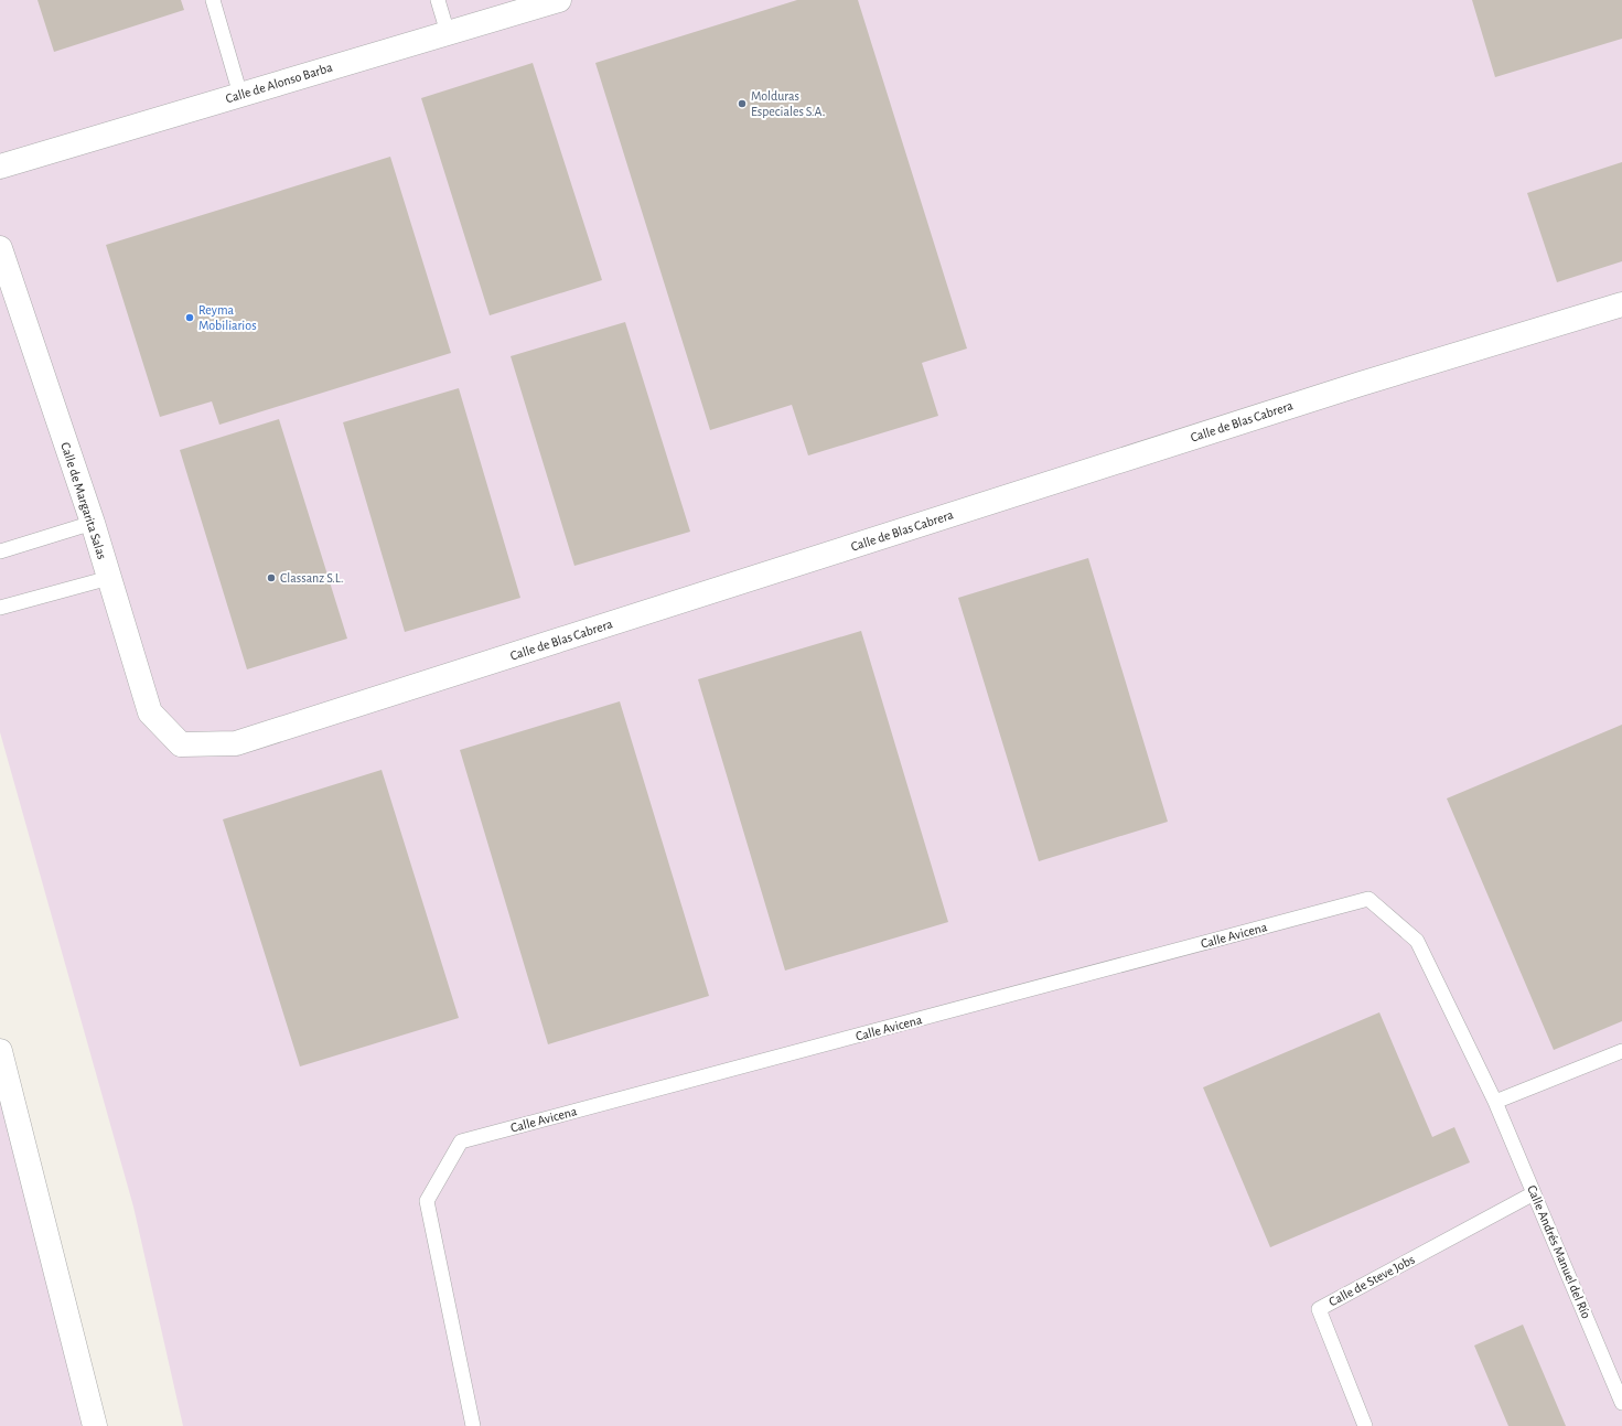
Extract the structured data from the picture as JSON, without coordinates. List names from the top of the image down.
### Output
{
  "streets": {
    "street": ["Calle de Alonso Barba", "Calle de Blas Cabrera", "Calle de Margarita Salas"],
    "lane": ["Calle Avicena", "Calle Andrés Manuel del Río", "Calle de Steve Jobs"]
  },
  "crossings": [
    ["Calle de Blas Cabrera", "Calle de Margarita Salas"],
    ["Calle Avicena", "Calle Andrés Manuel del Río"],
    ["Calle Andrés Manuel del Río", "Calle de Steve Jobs"]
  ],
  "places": ["Molduras Especiales S.A.", "Reyma Mobiliarios", "Classanz S.L."]
}
